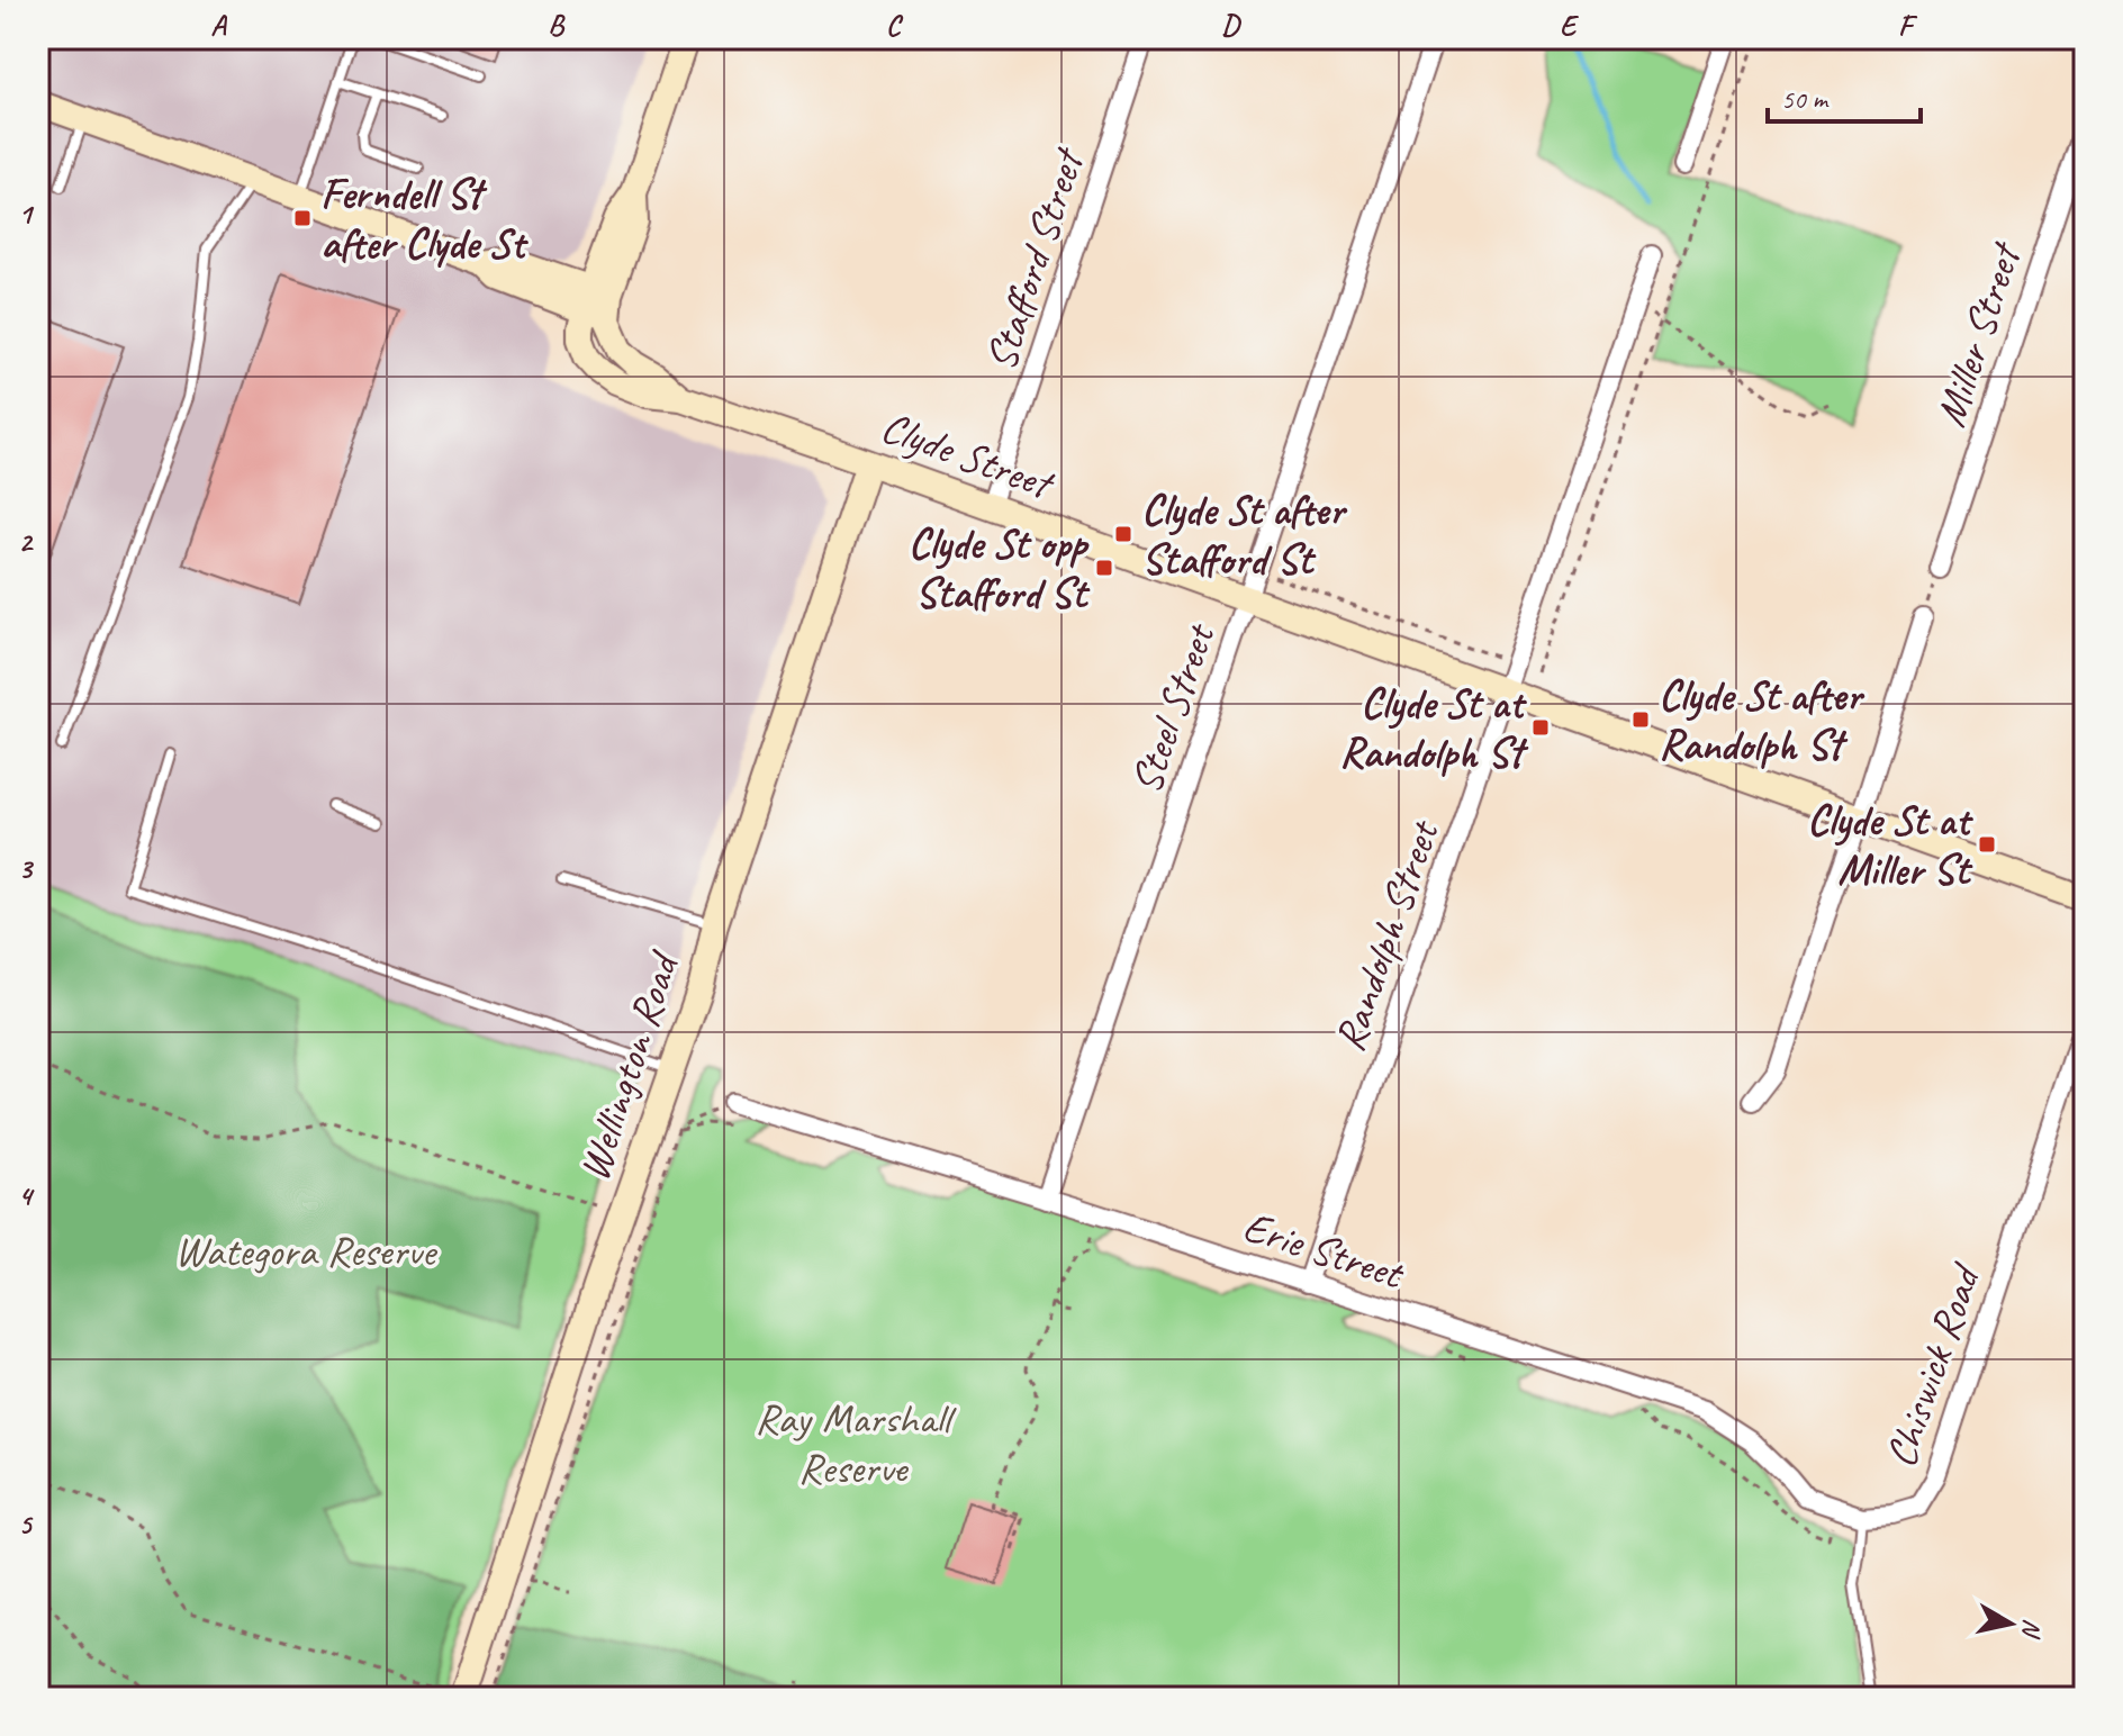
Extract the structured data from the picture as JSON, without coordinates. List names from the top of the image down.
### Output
{
  "streets": {
    "main road": ["Clyde Street", "Wellington Road"],
    "street": [
      "Stafford Street",
      "Miller Street",
      "Steel Street",
      "Randolph Street",
      "Erie Street",
      "Chiswick Road"
    ]
  },
  "crossings": [
    ["Stafford Street", "Clyde Street"],
    ["Clyde Street", "Steel Street"],
    ["Clyde Street", "Randolph Street"],
    ["Clyde Street", "Wellington Road"],
    ["Steel Street", "Erie Street"],
    ["Randolph Street", "Erie Street"],
    ["Erie Street", "Chiswick Road"]
  ],
  "parks": ["Wategora Reserve", "Ray Marshall Reserve"],
  "places": {
    "transit": [
      "Ferndell St after Clyde St",
      "Clyde St after Stafford St",
      "Clyde St opp Stafford St",
      "Clyde St after Randolph St",
      "Clyde St at Randolph St",
      "Clyde St at Miller St"
    ]
  },
  "scale_bar": "50 m",
  "north": "right",
  "grid": {
    "columns": [
      "A",
      "B",
      "C",
      "D",
      "E",
      "F"
    ],
    "rows": [
      "1",
      "2",
      "3",
      "4",
      "5"
    ]
  }
}
